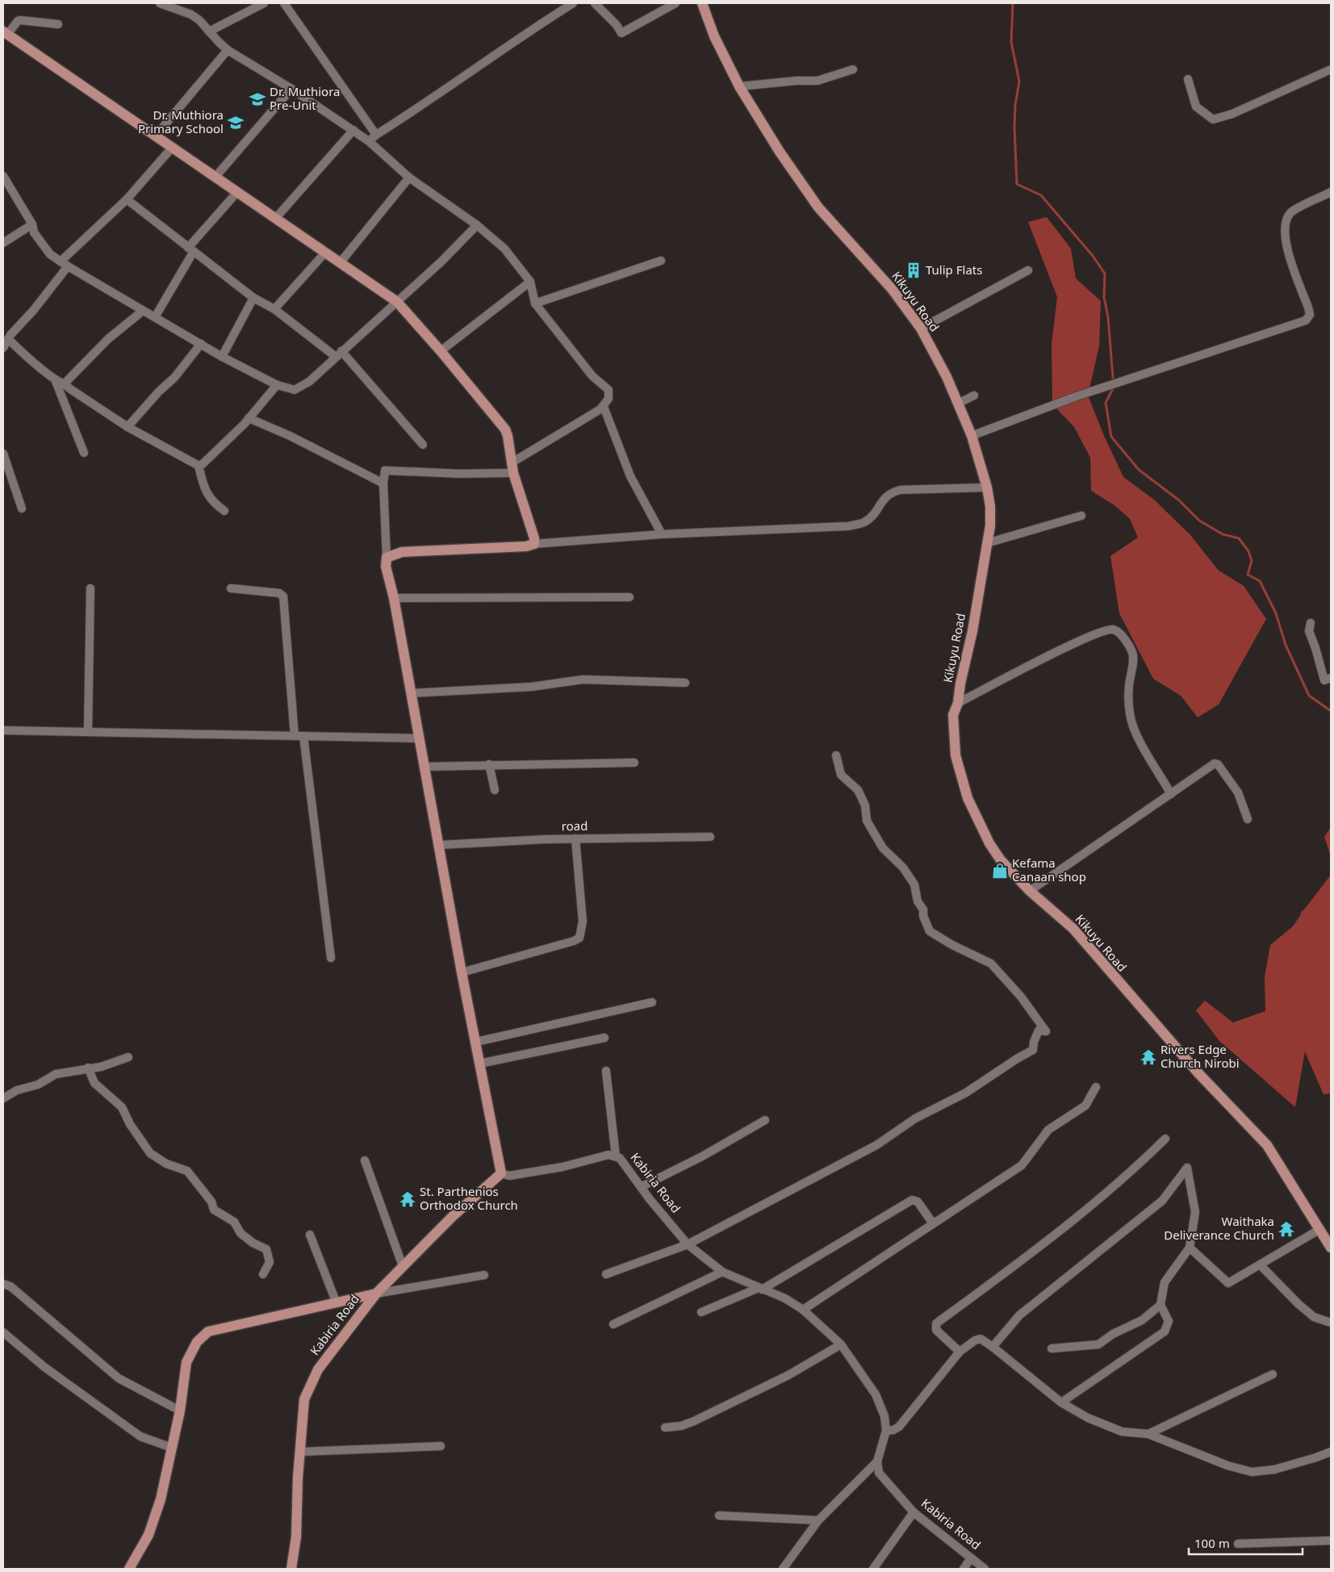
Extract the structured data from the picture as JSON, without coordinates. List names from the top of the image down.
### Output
{
  "streets": {
    "main road": ["Kikuyu Road", "Kabiria Road"],
    "street": ["road"]
  },
  "places": {
    "school or university": ["Dr. Muthiora Pre-Unit", "Dr. Muthiora Primary School"],
    "building": ["Tulip Flats"],
    "shop": ["Kefama Canaan shop"],
    "temple": ["Rivers Edge Church Nirobi", "St. Parthenios Orthodox Church", "Waithaka Deliverance Church"]
  },
  "scale_bar": "100 m"
}
